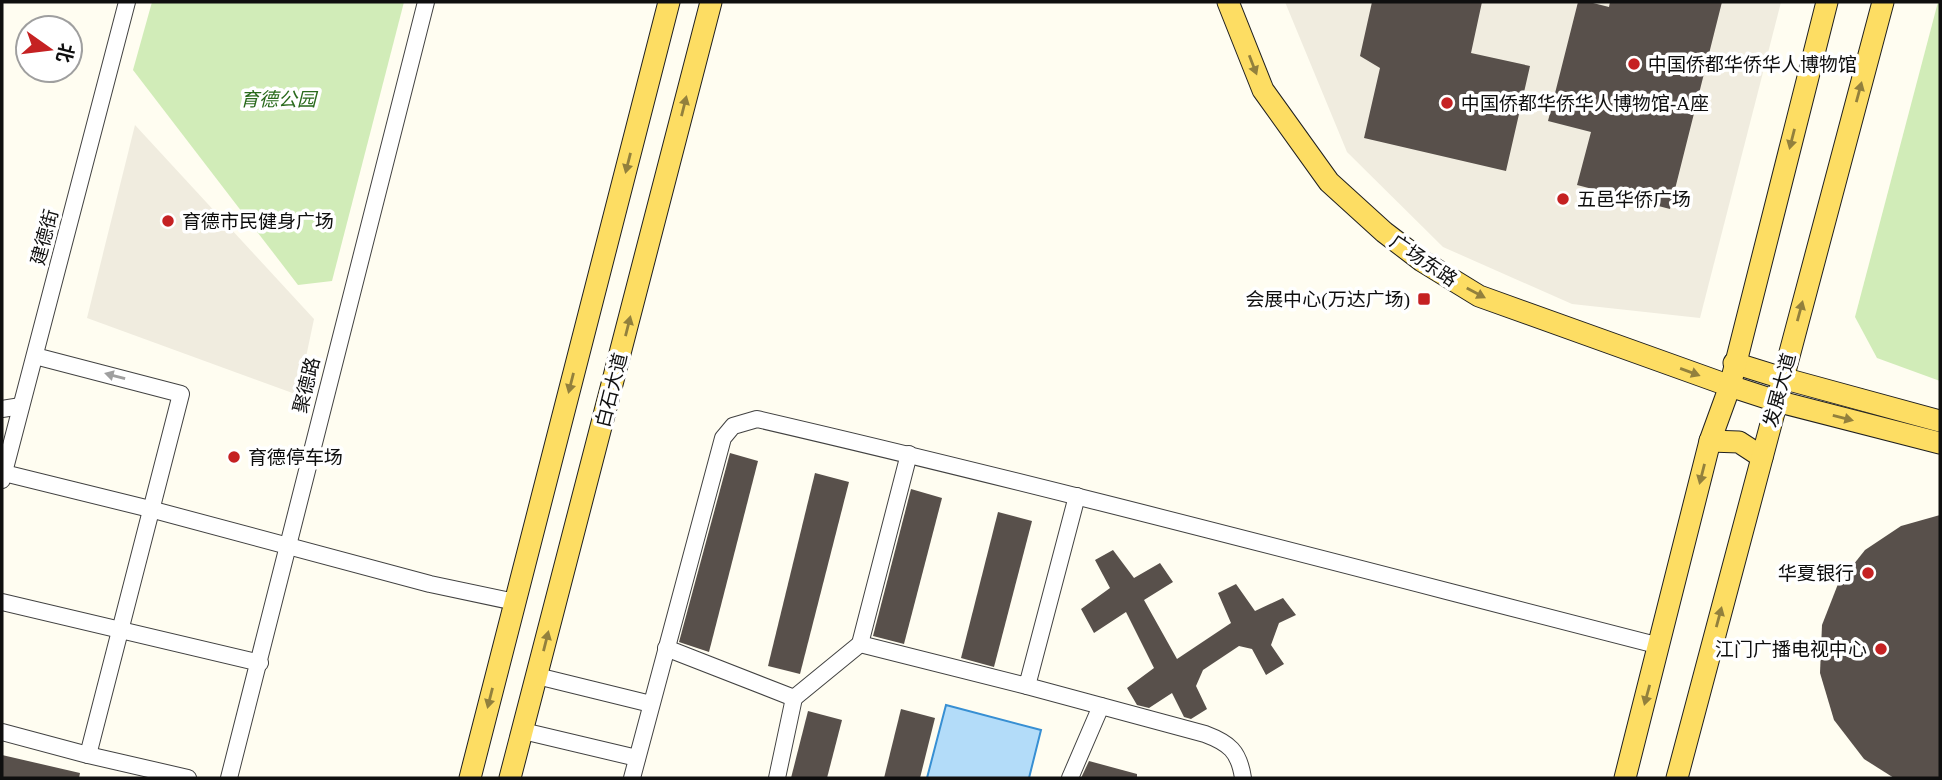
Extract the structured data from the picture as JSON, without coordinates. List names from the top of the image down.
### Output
{
  "streets": {
    "main road": ["广场东路", "白石大道", "发展大道"],
    "street": ["建德街", "聚德路"]
  },
  "crossings": [
    ["广场东路", "发展大道"]
  ],
  "one_way": ["广场东路"],
  "parks": ["育德公园"],
  "places": {
    "other": [
      "中国侨都华侨华人博物馆",
      "中国侨都华侨华人博物馆-A座",
      "五邑华侨广场",
      "育德市民健身广场",
      "育德停车场",
      "华夏银行",
      "江门广播电视中心"
    ],
    "transit": ["会展中心(万达广场)"]
  },
  "north": "right"
}
